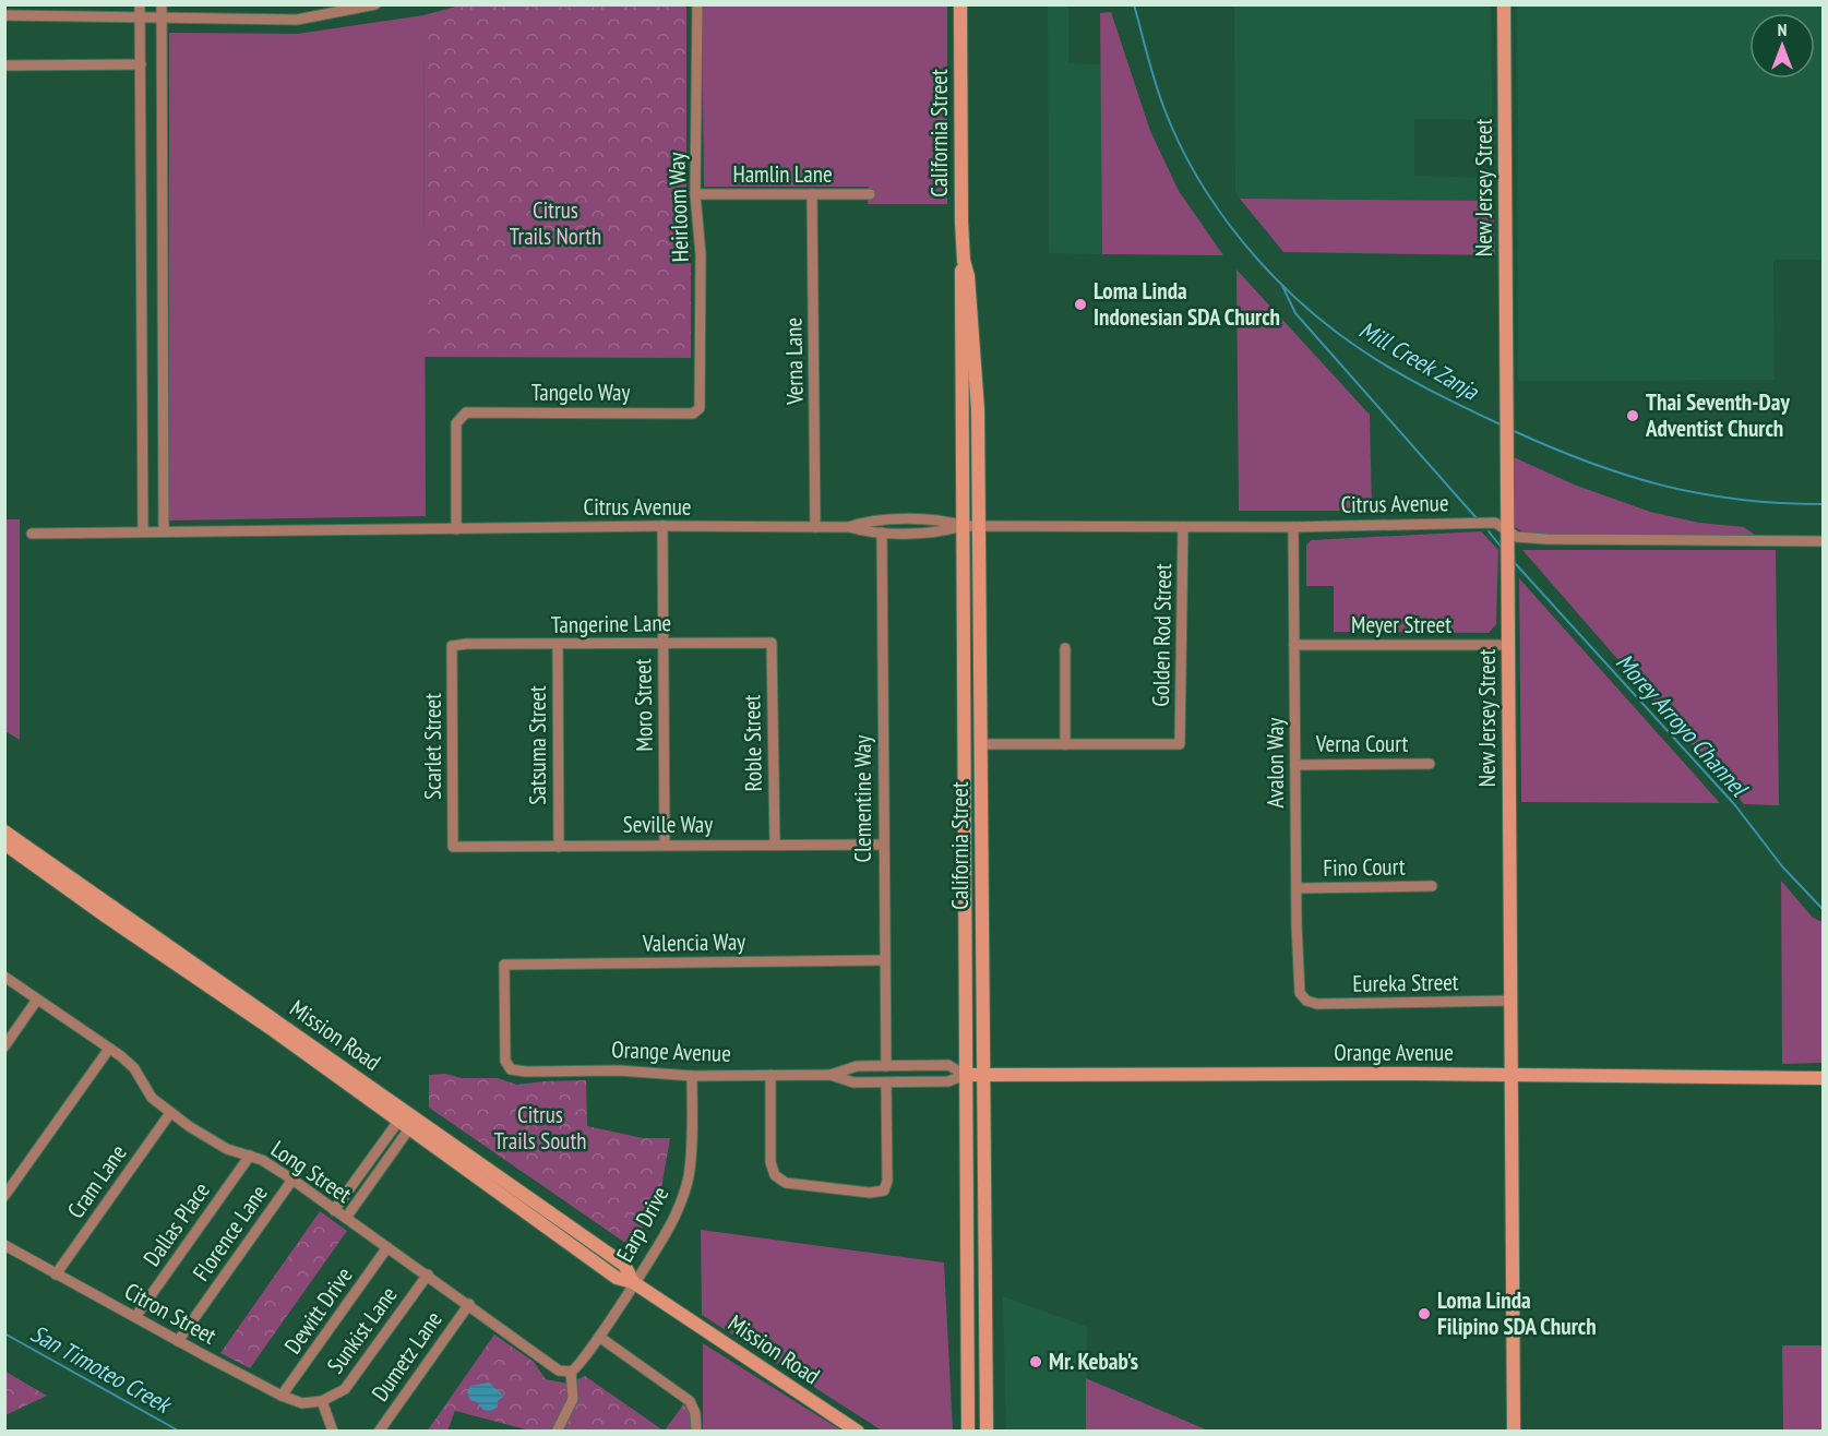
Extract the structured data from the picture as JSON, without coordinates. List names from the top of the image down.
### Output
{
  "streets": {
    "street": [
      "California Street",
      "Hamlin Lane",
      "New Jersey Street",
      "Heirloom Way",
      "Verna Lane",
      "Tangelo Way",
      "Citrus Avenue",
      "Tangerine Lane",
      "Meyer Street",
      "Golden Rod Street",
      "Moro Street",
      "Roble Street",
      "Verna Court",
      "Satsuma Street",
      "Scarlet Street",
      "Avalon Way",
      "Clementine Way",
      "Seville Way",
      "Fino Court",
      "Valencia Way",
      "Eureka Street",
      "Mission Road",
      "Orange Avenue",
      "Long Street",
      "Cram Lane",
      "Dallas Place",
      "Earp Drive",
      "Florence Lane",
      "Dewitt Drive",
      "Citron Street",
      "Sunkist Lane",
      "Dumetz Lane"
    ]
  },
  "crossings": [
    ["California Street", "Citrus Avenue"],
    ["California Street", "Orange Avenue"],
    ["Hamlin Lane", "Heirloom Way"],
    ["Hamlin Lane", "Verna Lane"],
    ["New Jersey Street", "Citrus Avenue"],
    ["New Jersey Street", "Meyer Street"],
    ["New Jersey Street", "Eureka Street"],
    ["New Jersey Street", "Orange Avenue"],
    ["Heirloom Way", "Tangelo Way"],
    ["Verna Lane", "Citrus Avenue"],
    ["Tangelo Way", "Citrus Avenue"],
    ["Citrus Avenue", "Golden Rod Street"],
    ["Citrus Avenue", "Moro Street"],
    ["Citrus Avenue", "Avalon Way"],
    ["Citrus Avenue", "Clementine Way"],
    ["Tangerine Lane", "Moro Street"],
    ["Tangerine Lane", "Roble Street"],
    ["Tangerine Lane", "Satsuma Street"],
    ["Tangerine Lane", "Scarlet Street"],
    ["Meyer Street", "Avalon Way"],
    ["Moro Street", "Seville Way"],
    ["Roble Street", "Seville Way"],
    ["Verna Court", "Avalon Way"],
    ["Satsuma Street", "Seville Way"],
    ["Scarlet Street", "Seville Way"],
    ["Avalon Way", "Fino Court"],
    ["Avalon Way", "Eureka Street"],
    ["Clementine Way", "Seville Way"],
    ["Clementine Way", "Valencia Way"],
    ["Clementine Way", "Orange Avenue"],
    ["Valencia Way", "Orange Avenue"],
    ["Mission Road", "Earp Drive"],
    ["Orange Avenue", "Earp Drive"],
    ["Long Street", "Cram Lane"],
    ["Long Street", "Dallas Place"],
    ["Long Street", "Earp Drive"],
    ["Long Street", "Florence Lane"],
    ["Long Street", "Dewitt Drive"],
    ["Long Street", "Sunkist Lane"],
    ["Long Street", "Dumetz Lane"],
    ["Cram Lane", "Citron Street"],
    ["Dallas Place", "Citron Street"],
    ["Florence Lane", "Citron Street"],
    ["Dewitt Drive", "Citron Street"],
    ["Citron Street", "Sunkist Lane"]
  ],
  "water": ["Mill Creek Zanja", "Morey Arroyo Channel", "San Timoteo Creek"],
  "parks": ["Citrus Trails North", "Citrus Trails South"],
  "places": [
    "Loma Linda Indonesian SDA Church",
    "Thai Seventh-Day Adventist Church",
    "Loma Linda Filipino SDA Church",
    "Mr. Kebab's"
  ],
  "north": "top"
}
